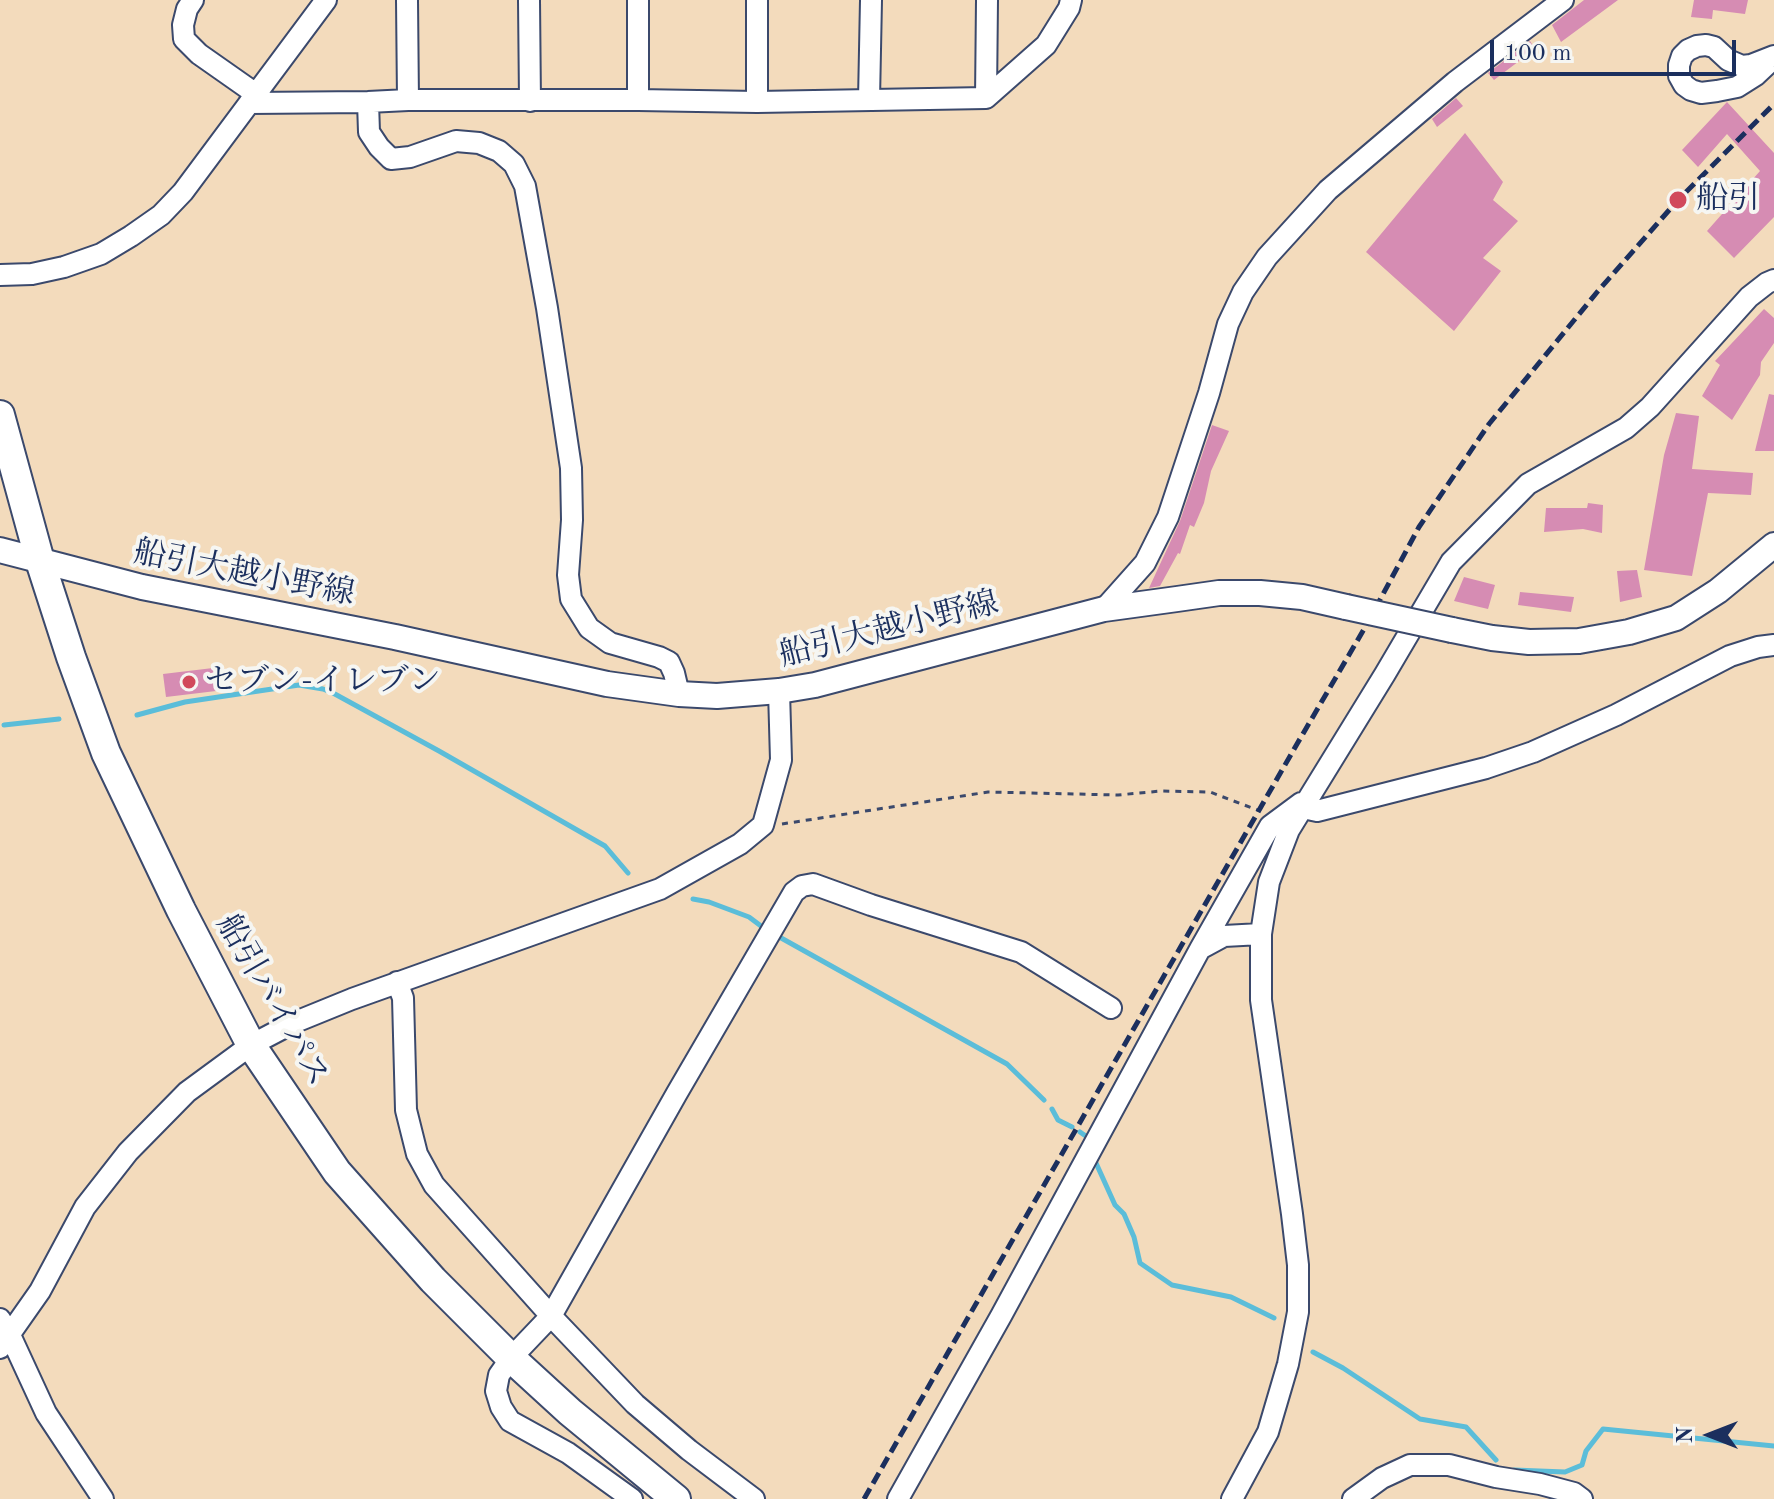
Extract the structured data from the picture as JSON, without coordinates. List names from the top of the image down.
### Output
{
  "streets": {
    "highway": ["船引バイパス"],
    "main road": ["船引大越小野線"]
  },
  "crossings": [
    ["船引大越小野線", "船引バイパス"]
  ],
  "places": ["船引", "セブン-イレブン"],
  "scale_bar": "100 m",
  "north": "left"
}
